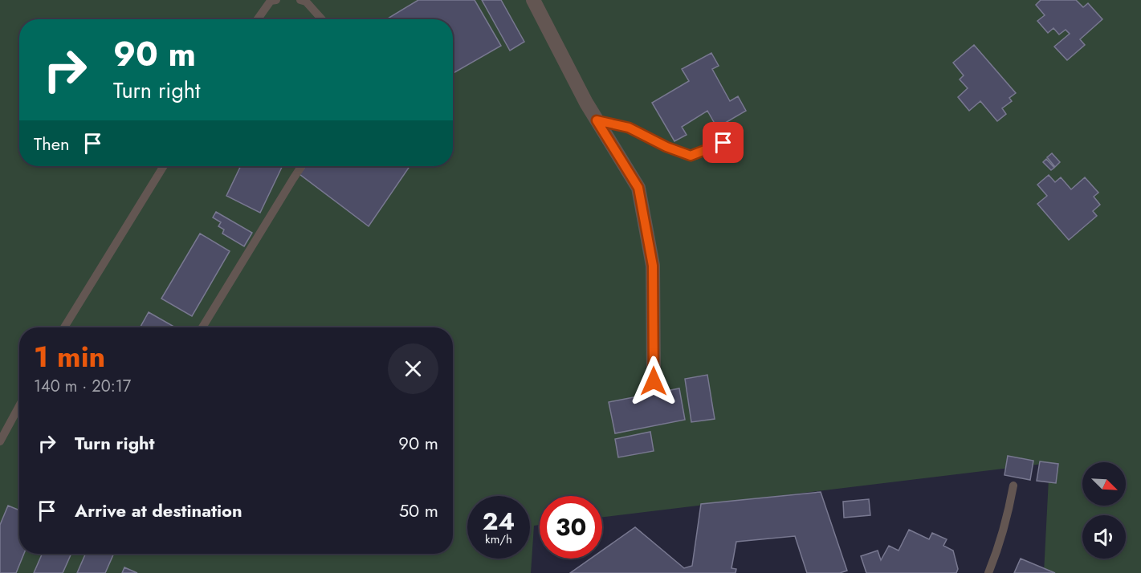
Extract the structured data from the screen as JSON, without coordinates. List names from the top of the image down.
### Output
{
  "north": "bottom right",
  "page": {
    "turn": ["90 m", "Turn right"],
    "then": "Then",
    "heading": ["1 min", "140 m · 20:17"],
    "list": [
      {
        "name": "Turn right",
        "value": "90 m"
      },
      {
        "name": "Arrive at destination",
        "value": "50 m"
      }
    ],
    "speed": "24 km/h",
    "limit": "30"
  }
}
